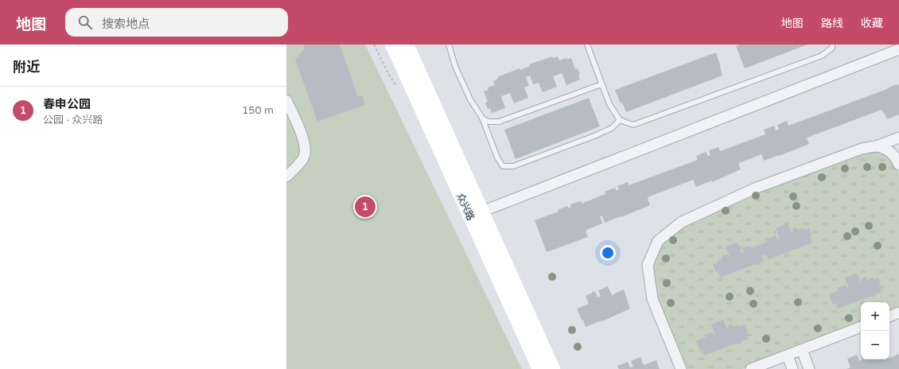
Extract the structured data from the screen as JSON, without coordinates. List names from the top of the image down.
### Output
{
  "streets": {
    "street": ["众兴路"]
  },
  "page": {
    "header": "地图",
    "search": "搜索地点",
    "nav": ["地图", "路线", "收藏"],
    "heading": "附近",
    "list": [
      {
        "mark": "1",
        "name": "春申公园",
        "note": "公园 · 众兴路",
        "value": "150 m"
      }
    ],
    "pins": "1",
    "map_buttons": ["+", "−"]
  }
}
